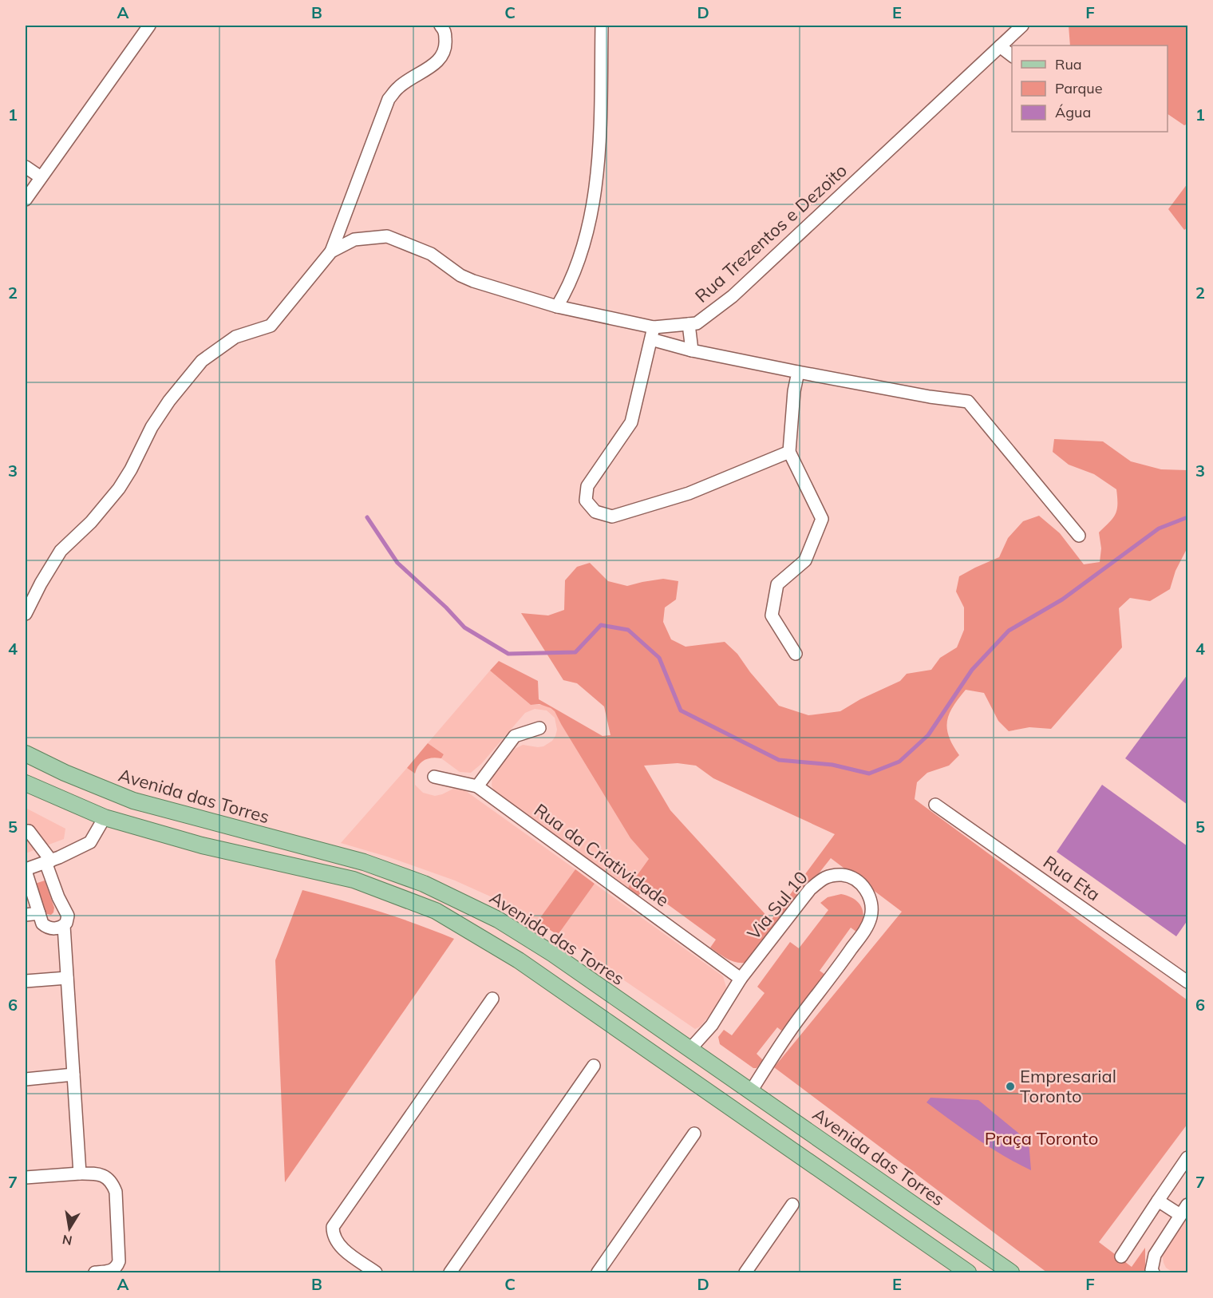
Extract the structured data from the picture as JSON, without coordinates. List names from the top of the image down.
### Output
{
  "streets": {
    "main road": ["Avenida das Torres"],
    "street": [
      "Rua Trezentos e Dezoito",
      "Rua da Criatividade",
      "Rua Eta",
      "Via Sul 10"
    ]
  },
  "crossings": [
    ["Avenida das Torres", "Via Sul 10"],
    ["Rua da Criatividade", "Via Sul 10"]
  ],
  "parks": ["Praça Toronto"],
  "places": ["Empresarial Toronto"],
  "legend": ["Rua", "Parque", "Água"],
  "north": "bottom",
  "grid": {
    "columns": [
      "A",
      "B",
      "C",
      "D",
      "E",
      "F"
    ],
    "rows": [
      "1",
      "2",
      "3",
      "4",
      "5",
      "6",
      "7"
    ]
  }
}
